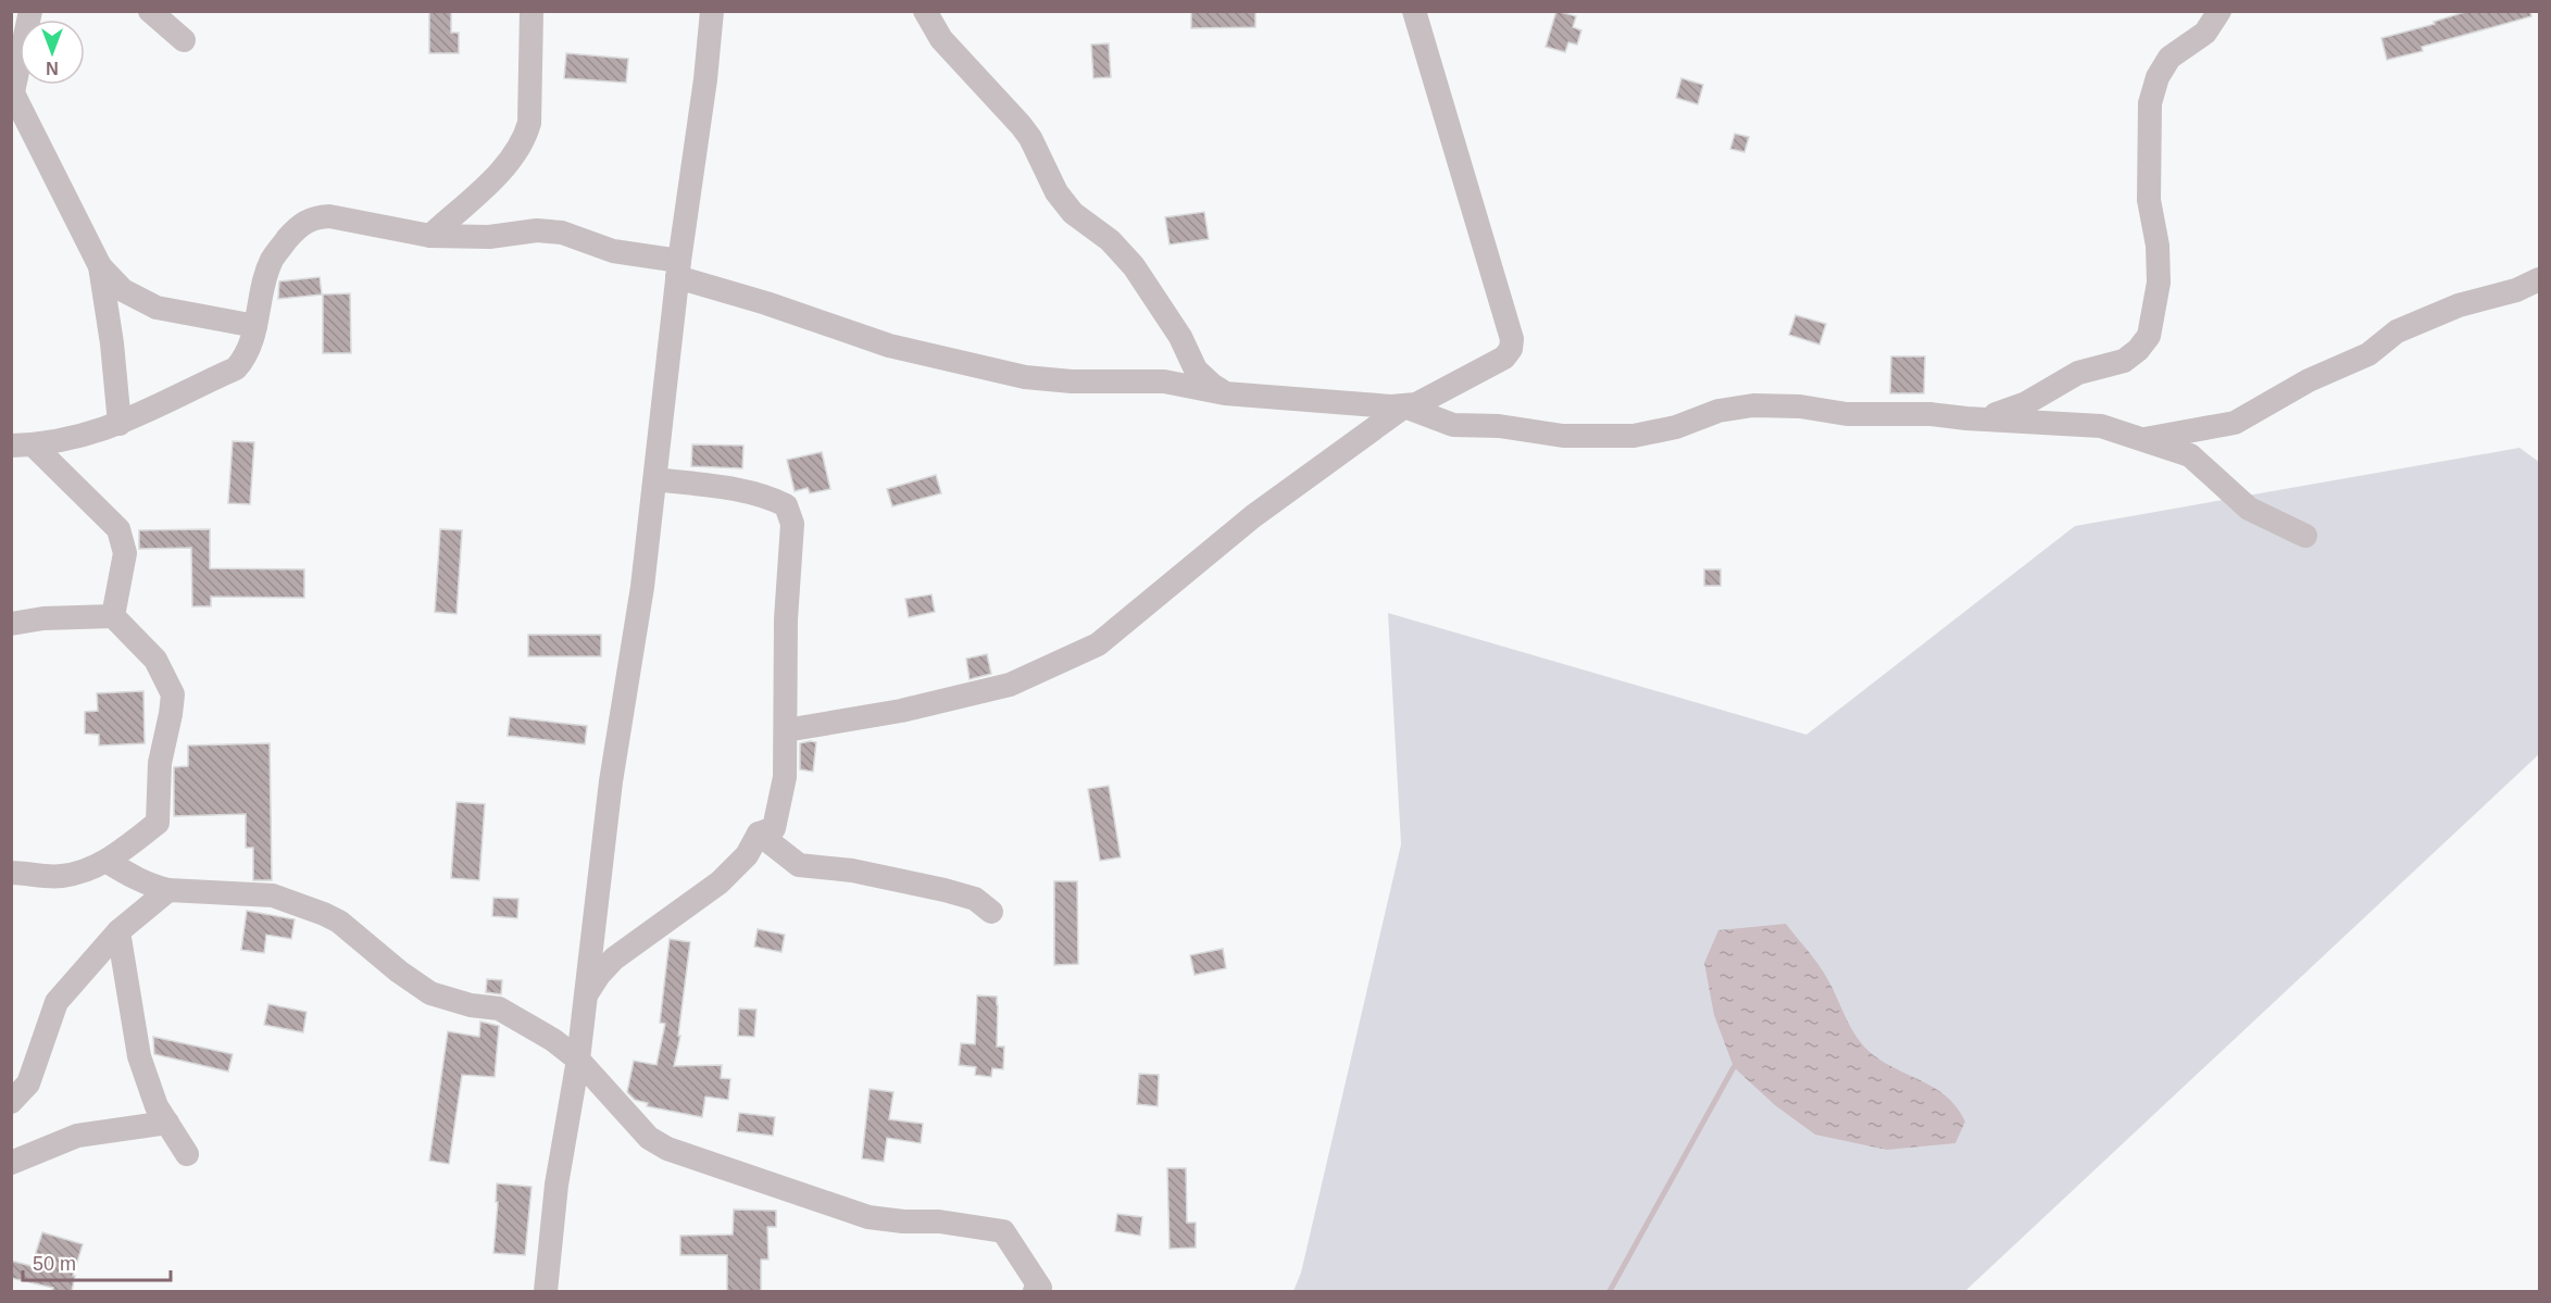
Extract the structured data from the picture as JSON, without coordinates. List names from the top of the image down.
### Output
{
  "scale_bar": "50 m",
  "north": "bottom"
}
